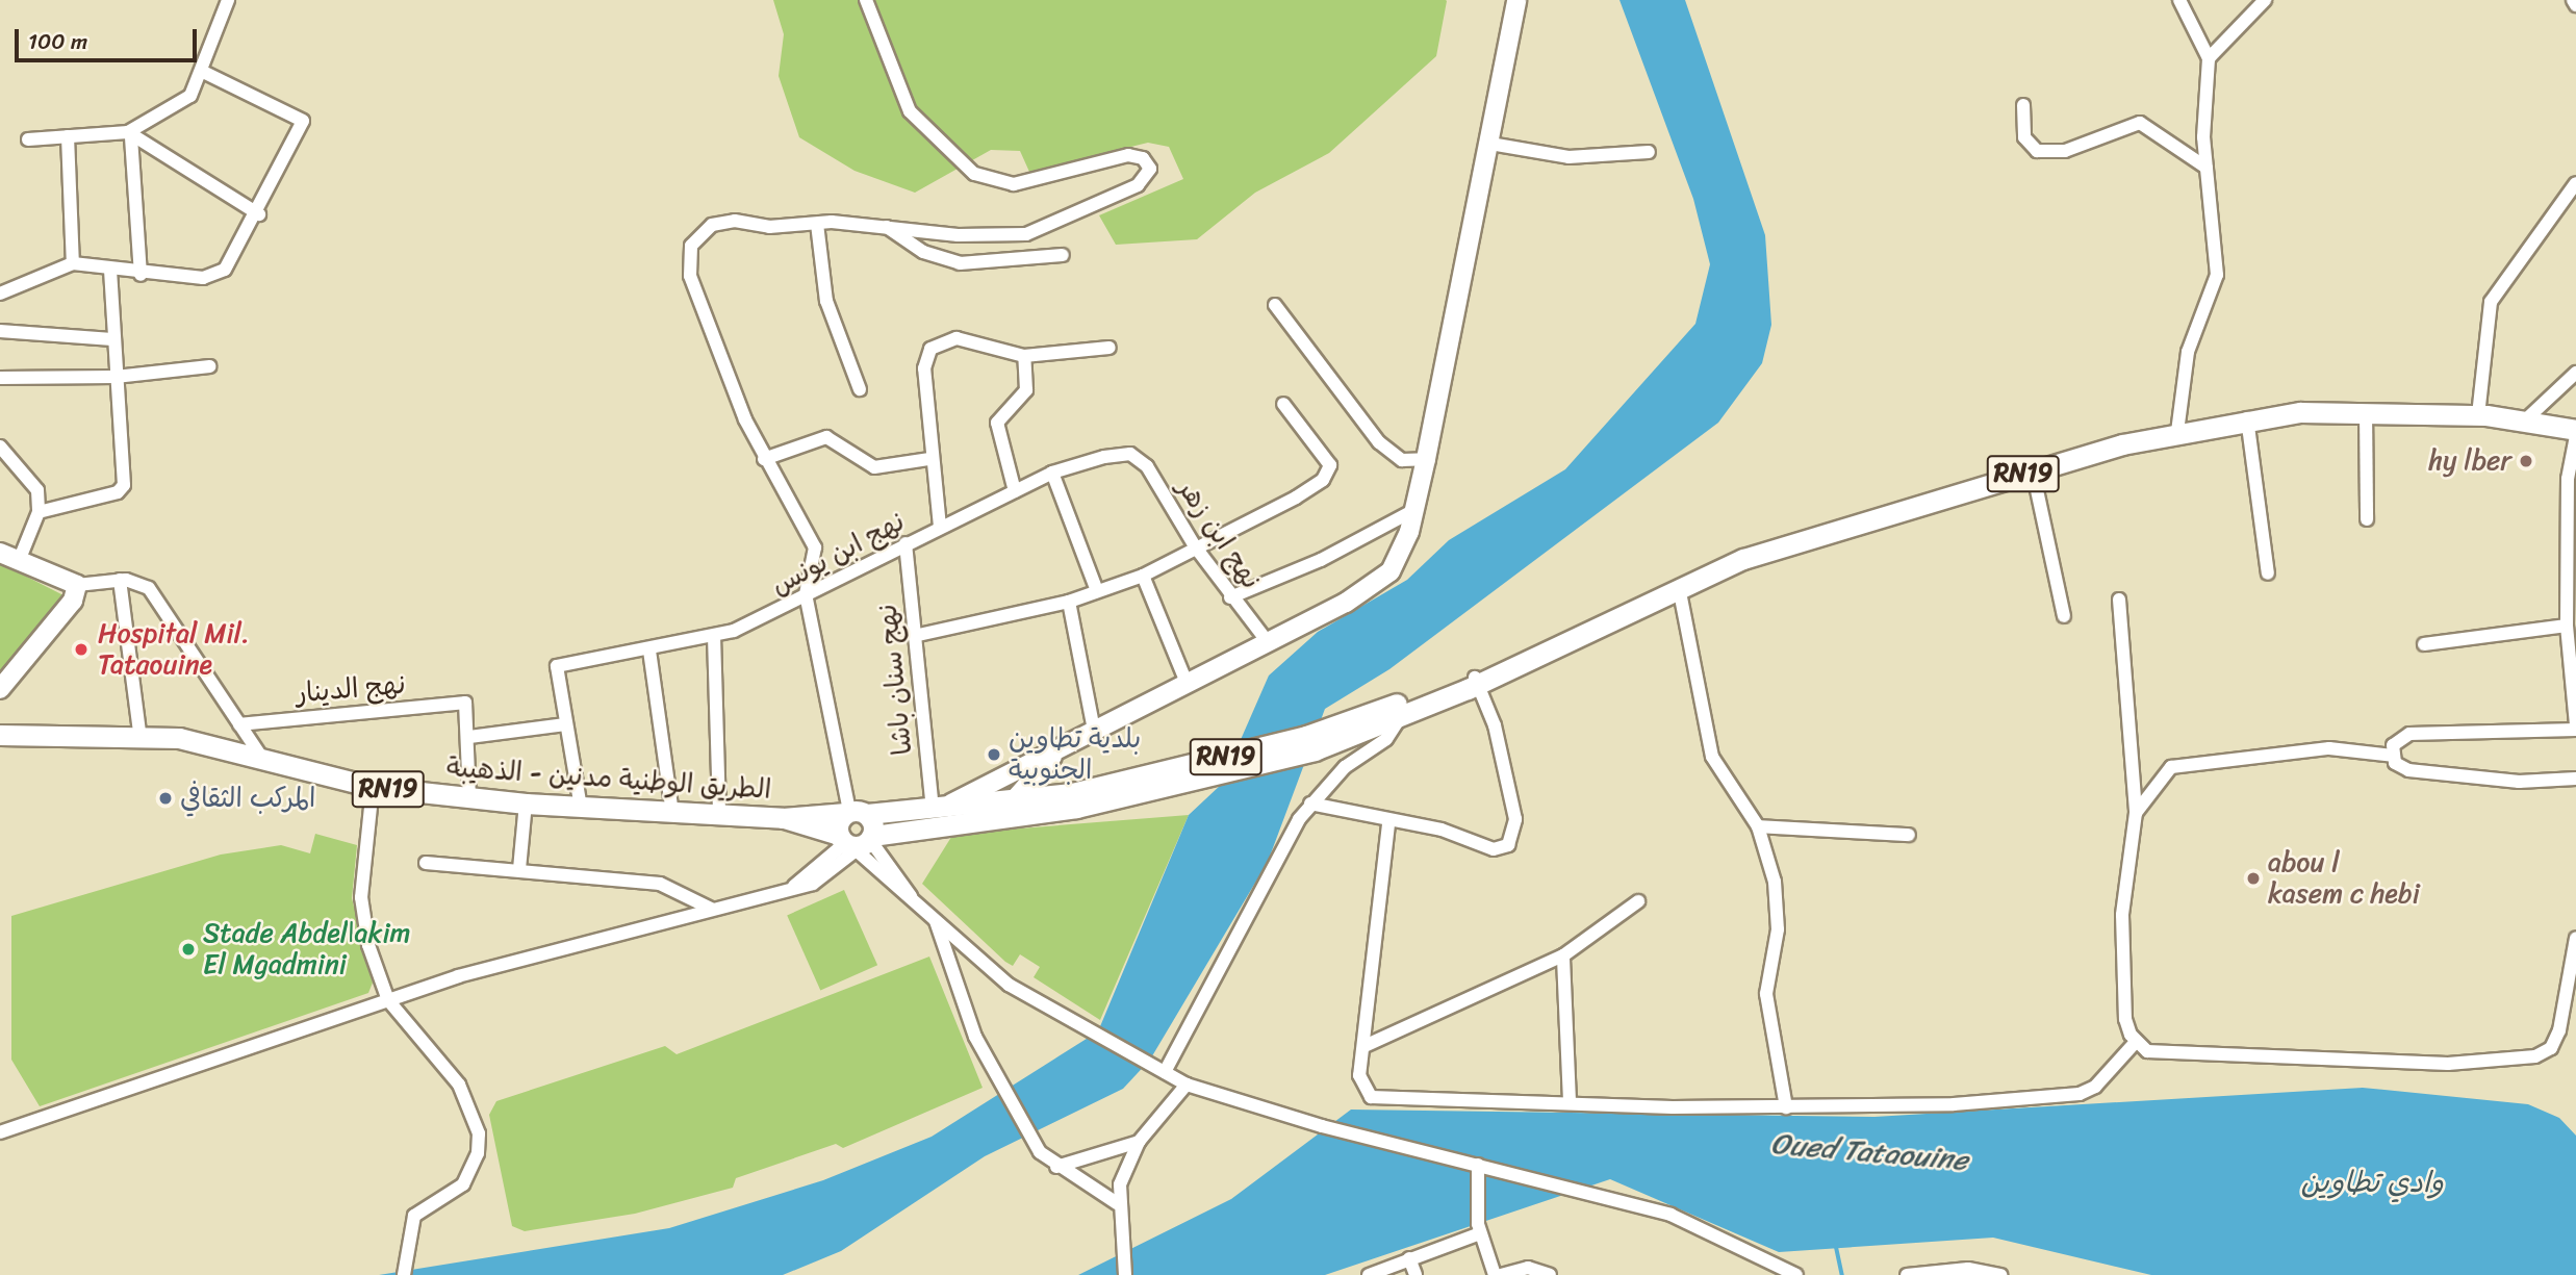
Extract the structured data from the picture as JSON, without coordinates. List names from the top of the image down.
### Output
{
  "streets": {
    "main road": ["RN19", "الطريق الوطنية مدنين - الذهيبة"],
    "street": [
      "نهج ابن زهر",
      "نهج ابن يونس",
      "نهج سنان باشا",
      "نهج الدينار"
    ]
  },
  "crossings": [
    ["نهج ابن زهر", "نهج ابن يونس"],
    ["نهج ابن يونس", "نهج سنان باشا"],
    ["نهج سنان باشا", "الطريق الوطنية مدنين - الذهيبة"]
  ],
  "water": ["Oued Tataouine", "وادي تطاوين"],
  "places": [
    "hy lber",
    "Hospital Mil. Tataouine",
    "بلدية تطاوين الجنوبية",
    "المركب الثقافي",
    "abou l kasem c hebi",
    "Stade Abdelاakim El Mgadmini"
  ],
  "scale_bar": "100 m"
}
